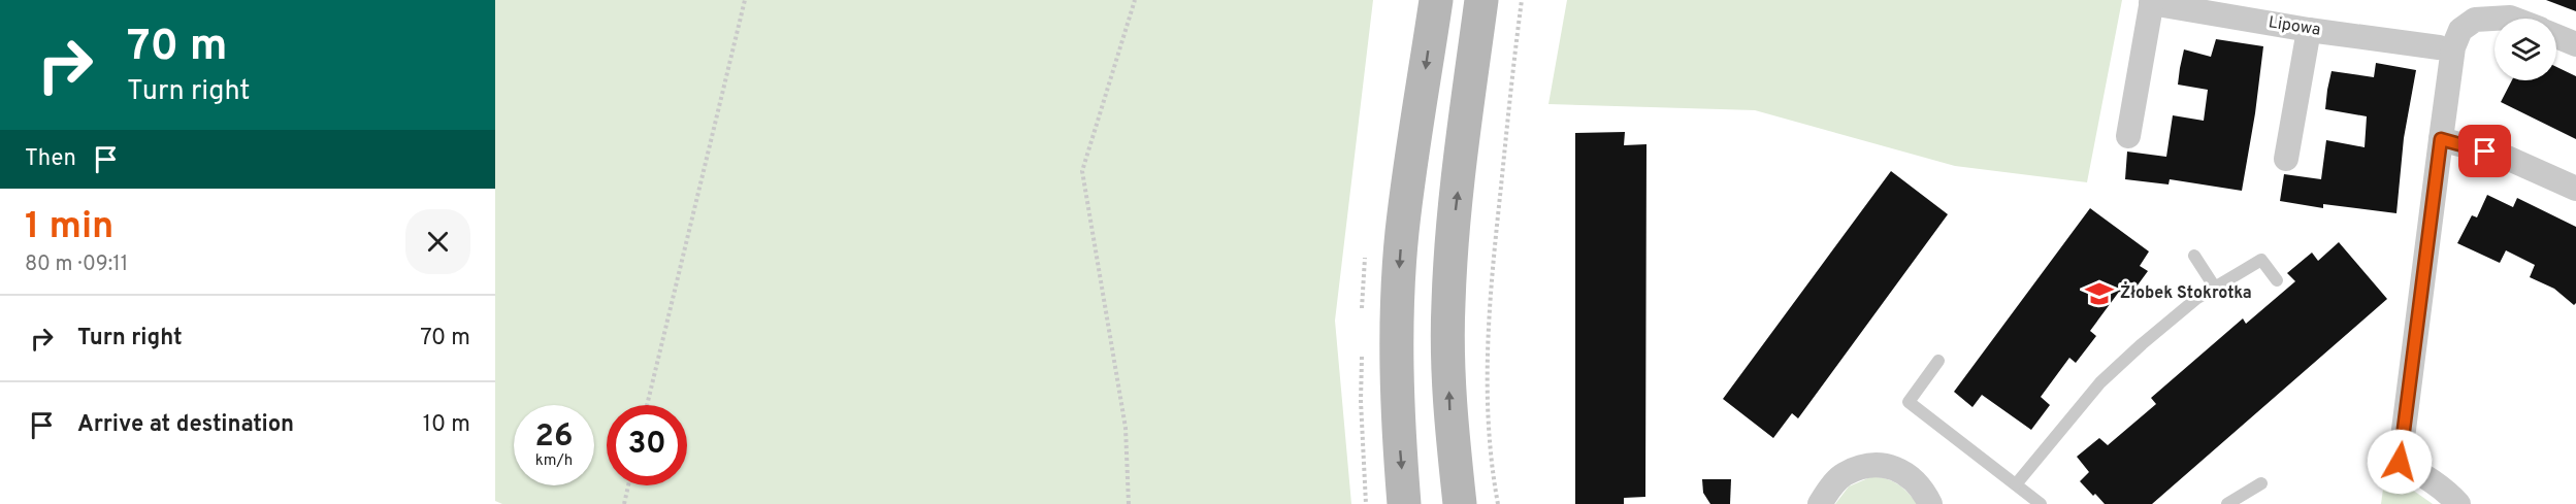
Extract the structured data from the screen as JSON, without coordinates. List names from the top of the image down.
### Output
{
  "streets": {
    "street": ["Lipowa"]
  },
  "places": {
    "school or university": ["Żłobek Stokrotka"]
  },
  "page": {
    "turn": ["70 m", "Turn right"],
    "then": "Then",
    "heading": ["1 min", "80 m · 09:11"],
    "list": [
      {
        "name": "Turn right",
        "value": "70 m"
      },
      {
        "name": "Arrive at destination",
        "value": "10 m"
      }
    ],
    "speed": "26 km/h",
    "limit": "30"
  }
}
